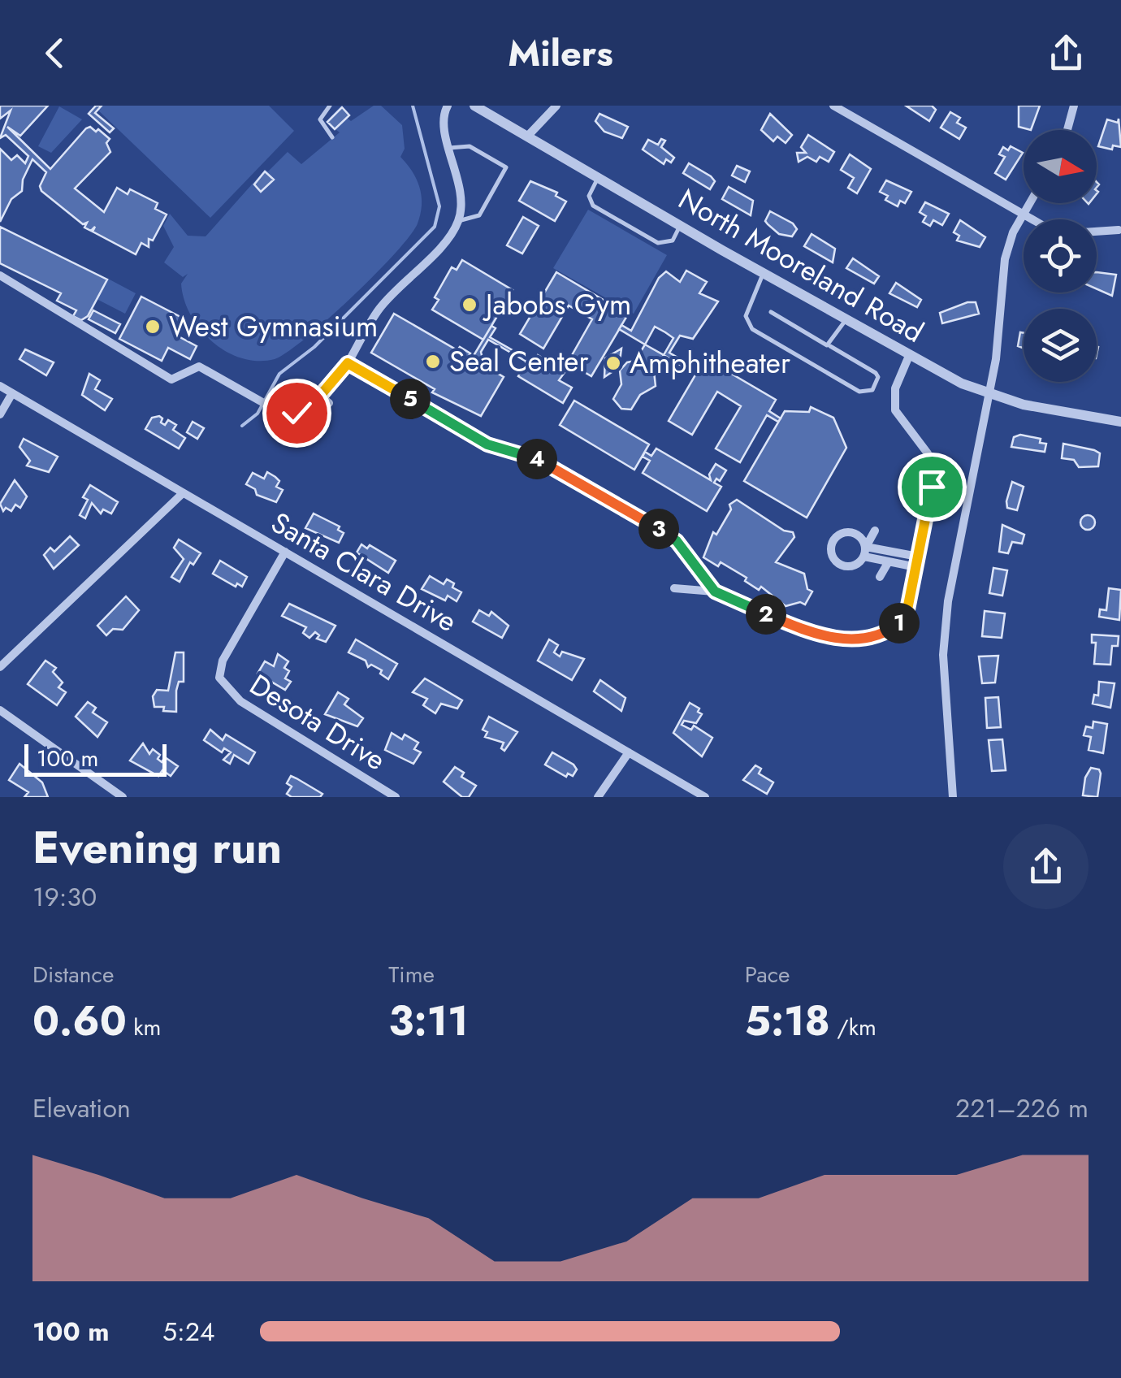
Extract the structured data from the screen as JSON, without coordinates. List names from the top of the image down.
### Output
{
  "streets": {
    "street": ["North Mooreland Road", "Santa Clara Drive", "Desota Drive"]
  },
  "crossings": [
    ["Santa Clara Drive", "Desota Drive"]
  ],
  "places": [
    "Jabobs Gym",
    "West Gymnasium",
    "Seal Center",
    "Amphitheater"
  ],
  "scale_bar": "100 m",
  "north": "right",
  "page": {
    "header": "Milers",
    "pins": [
      "5",
      "4",
      "3",
      "2",
      "1"
    ],
    "scale": "100 m",
    "heading": ["Evening run", "19:30"],
    "stats": [
      ["Distance", "0.60 km"],
      ["Time", "3:11"],
      ["Pace", "5:18 /km"]
    ],
    "chart": ["Elevation", "221–226 m"],
    "list": [
      {
        "name": "100 m",
        "note": "5:24"
      }
    ]
  }
}
